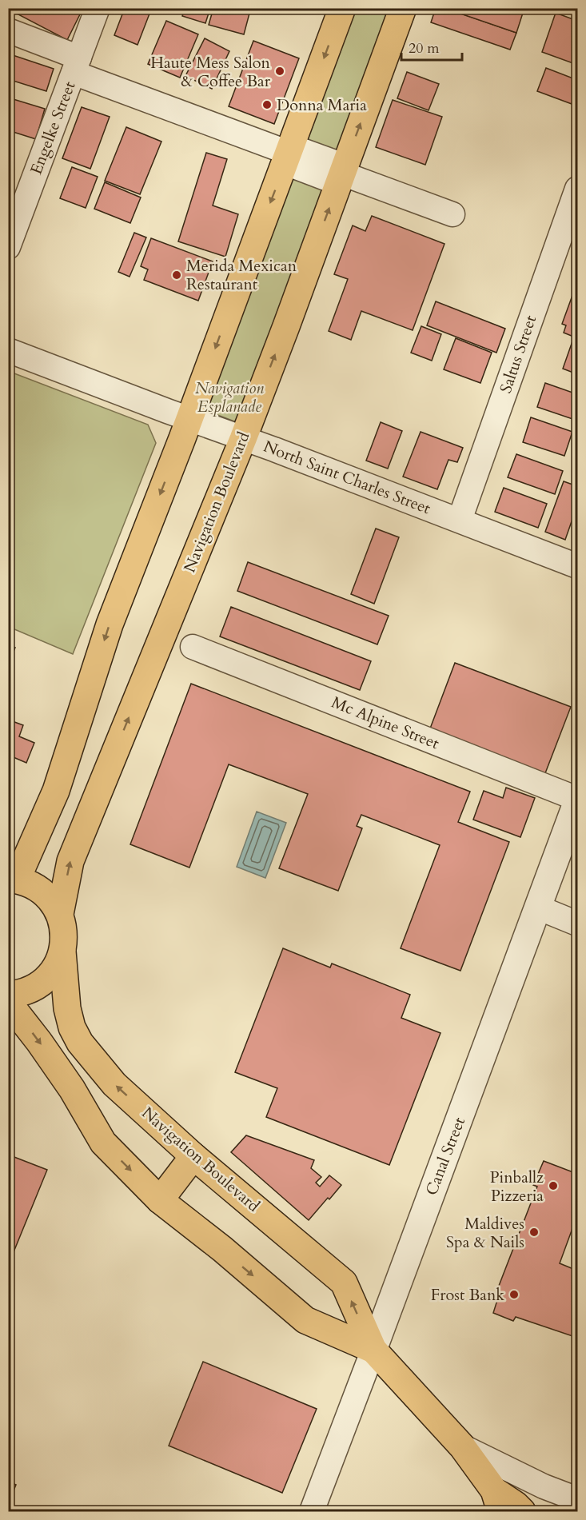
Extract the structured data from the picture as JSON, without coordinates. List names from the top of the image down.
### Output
{
  "streets": {
    "main road": ["Navigation Boulevard"],
    "street": [
      "Engelke Street",
      "Saltus Street",
      "North Saint Charles Street",
      "Mc Alpine Street",
      "Canal Street"
    ]
  },
  "crossings": [
    ["Saltus Street", "North Saint Charles Street"],
    ["North Saint Charles Street", "Navigation Boulevard"],
    ["Navigation Boulevard", "Canal Street"],
    ["Mc Alpine Street", "Canal Street"]
  ],
  "parks": ["Navigation Esplanade"],
  "places": [
    "Haute Mess Salon & Coffee Bar",
    "Donna Maria",
    "Merida Mexican Restaurant",
    "Pinballz Pizzeria",
    "Maldives Spa & Nails",
    "Frost Bank"
  ],
  "scale_bar": "20 m"
}
